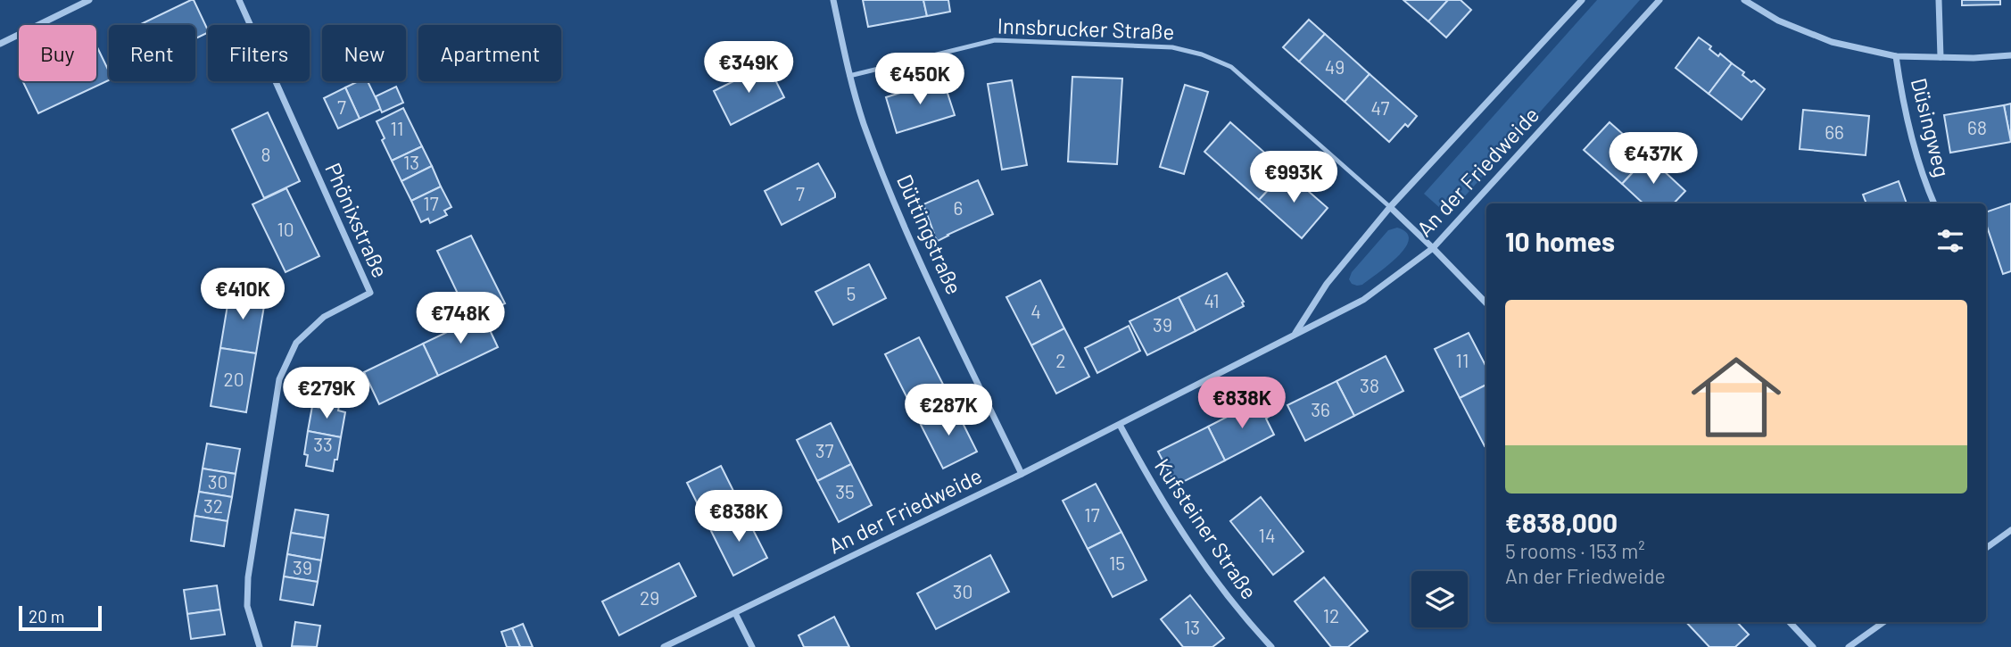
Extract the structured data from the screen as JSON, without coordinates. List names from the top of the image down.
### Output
{
  "streets": {
    "street": [
      "Innsbrucker Straße",
      "Düsingweg",
      "An der Friedweide",
      "Phönixstraße",
      "Düttingstraße",
      "Kufsteiner Straße"
    ]
  },
  "crossings": [
    ["Innsbrucker Straße", "An der Friedweide"],
    ["Innsbrucker Straße", "Düttingstraße"],
    ["An der Friedweide", "Düttingstraße"],
    ["An der Friedweide", "Kufsteiner Straße"]
  ],
  "house_numbers": [
    "49",
    "7",
    "47",
    "68",
    "11",
    "66",
    "8",
    "13",
    "7",
    "17",
    "6",
    "10",
    "5",
    "41",
    "4",
    "39",
    "2",
    "11",
    "20",
    "38",
    "36",
    "33",
    "37",
    "30",
    "35",
    "32",
    "17",
    "14",
    "15",
    "39",
    "30",
    "29",
    "12",
    "13"
  ],
  "scale_bar": "20 m",
  "page": {
    "chip": [
      "Buy",
      "Rent",
      "Filters",
      "New",
      "Apartment"
    ],
    "price": [
      "€349K",
      "€450K",
      "€437K",
      "€993K",
      "€410K",
      "€748K",
      "€279K",
      "€838K",
      "€287K",
      "€838K"
    ],
    "heading": "10 homes",
    "list": [
      {
        "name": "€838,000",
        "note": "5 rooms · 153 m² · An der Friedweide"
      }
    ],
    "scale": "20 m"
  }
}
